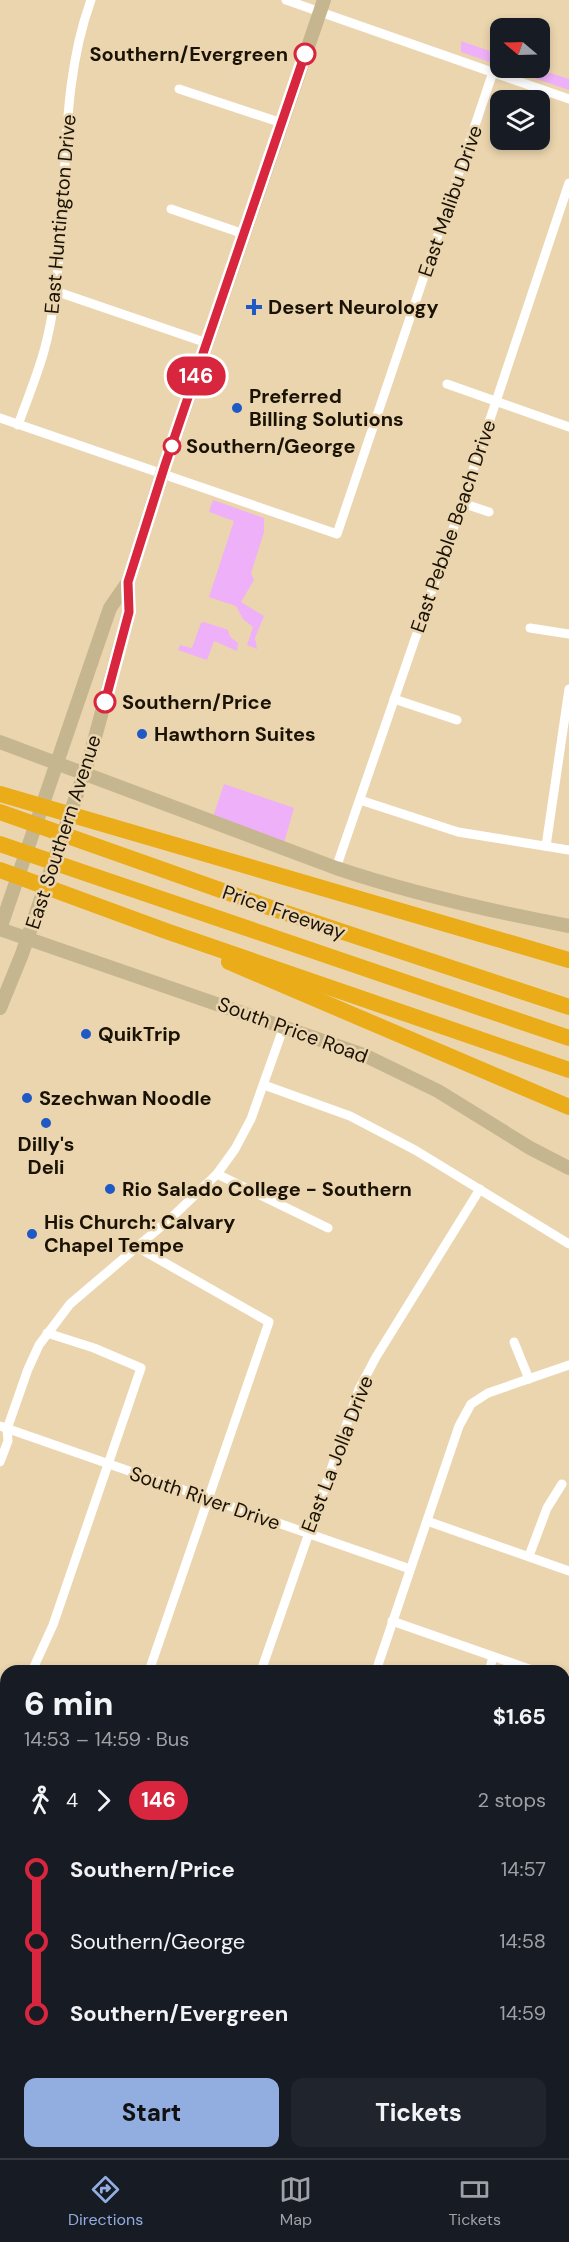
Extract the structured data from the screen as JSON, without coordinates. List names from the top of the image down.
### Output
{
  "streets": {
    "highway": ["Price Freeway"],
    "main road": ["East Southern Avenue", "South Price Road"],
    "street": [
      "East Malibu Drive",
      "East Huntington Drive",
      "East Pebble Beach Drive",
      "East La Jolla Drive",
      "South River Drive"
    ]
  },
  "crossings": [
    ["East Malibu Drive", "East Southern Avenue"],
    ["East Southern Avenue", "South Price Road"],
    ["East La Jolla Drive", "South River Drive"]
  ],
  "places": {
    "other": [
      "Southern/Evergreen",
      "Preferred Billing Solutions",
      "Southern/George",
      "Southern/Price",
      "Hawthorn Suites",
      "QuikTrip",
      "Szechwan Noodle",
      "Dilly's Deli",
      "Rio Salado College - Southern",
      "His Church: Calvary Chapel Tempe"
    ],
    "health": ["Desert Neurology"]
  },
  "lines": ["bus line 146"],
  "north": "left",
  "page": {
    "on_map": "146",
    "heading": ["6 min", "14:53 – 14:59 · Bus", "$1.65"],
    "legs": ["4", "146", "2 stops"],
    "list": [
      {
        "name": "Southern/Price",
        "value": "14:57"
      },
      {
        "name": "Southern/George",
        "value": "14:58"
      },
      {
        "name": "Southern/Evergreen",
        "value": "14:59"
      }
    ],
    "buttons": ["Start", "Tickets"],
    "tabs": ["Directions", "Map", "Tickets"]
  }
}
